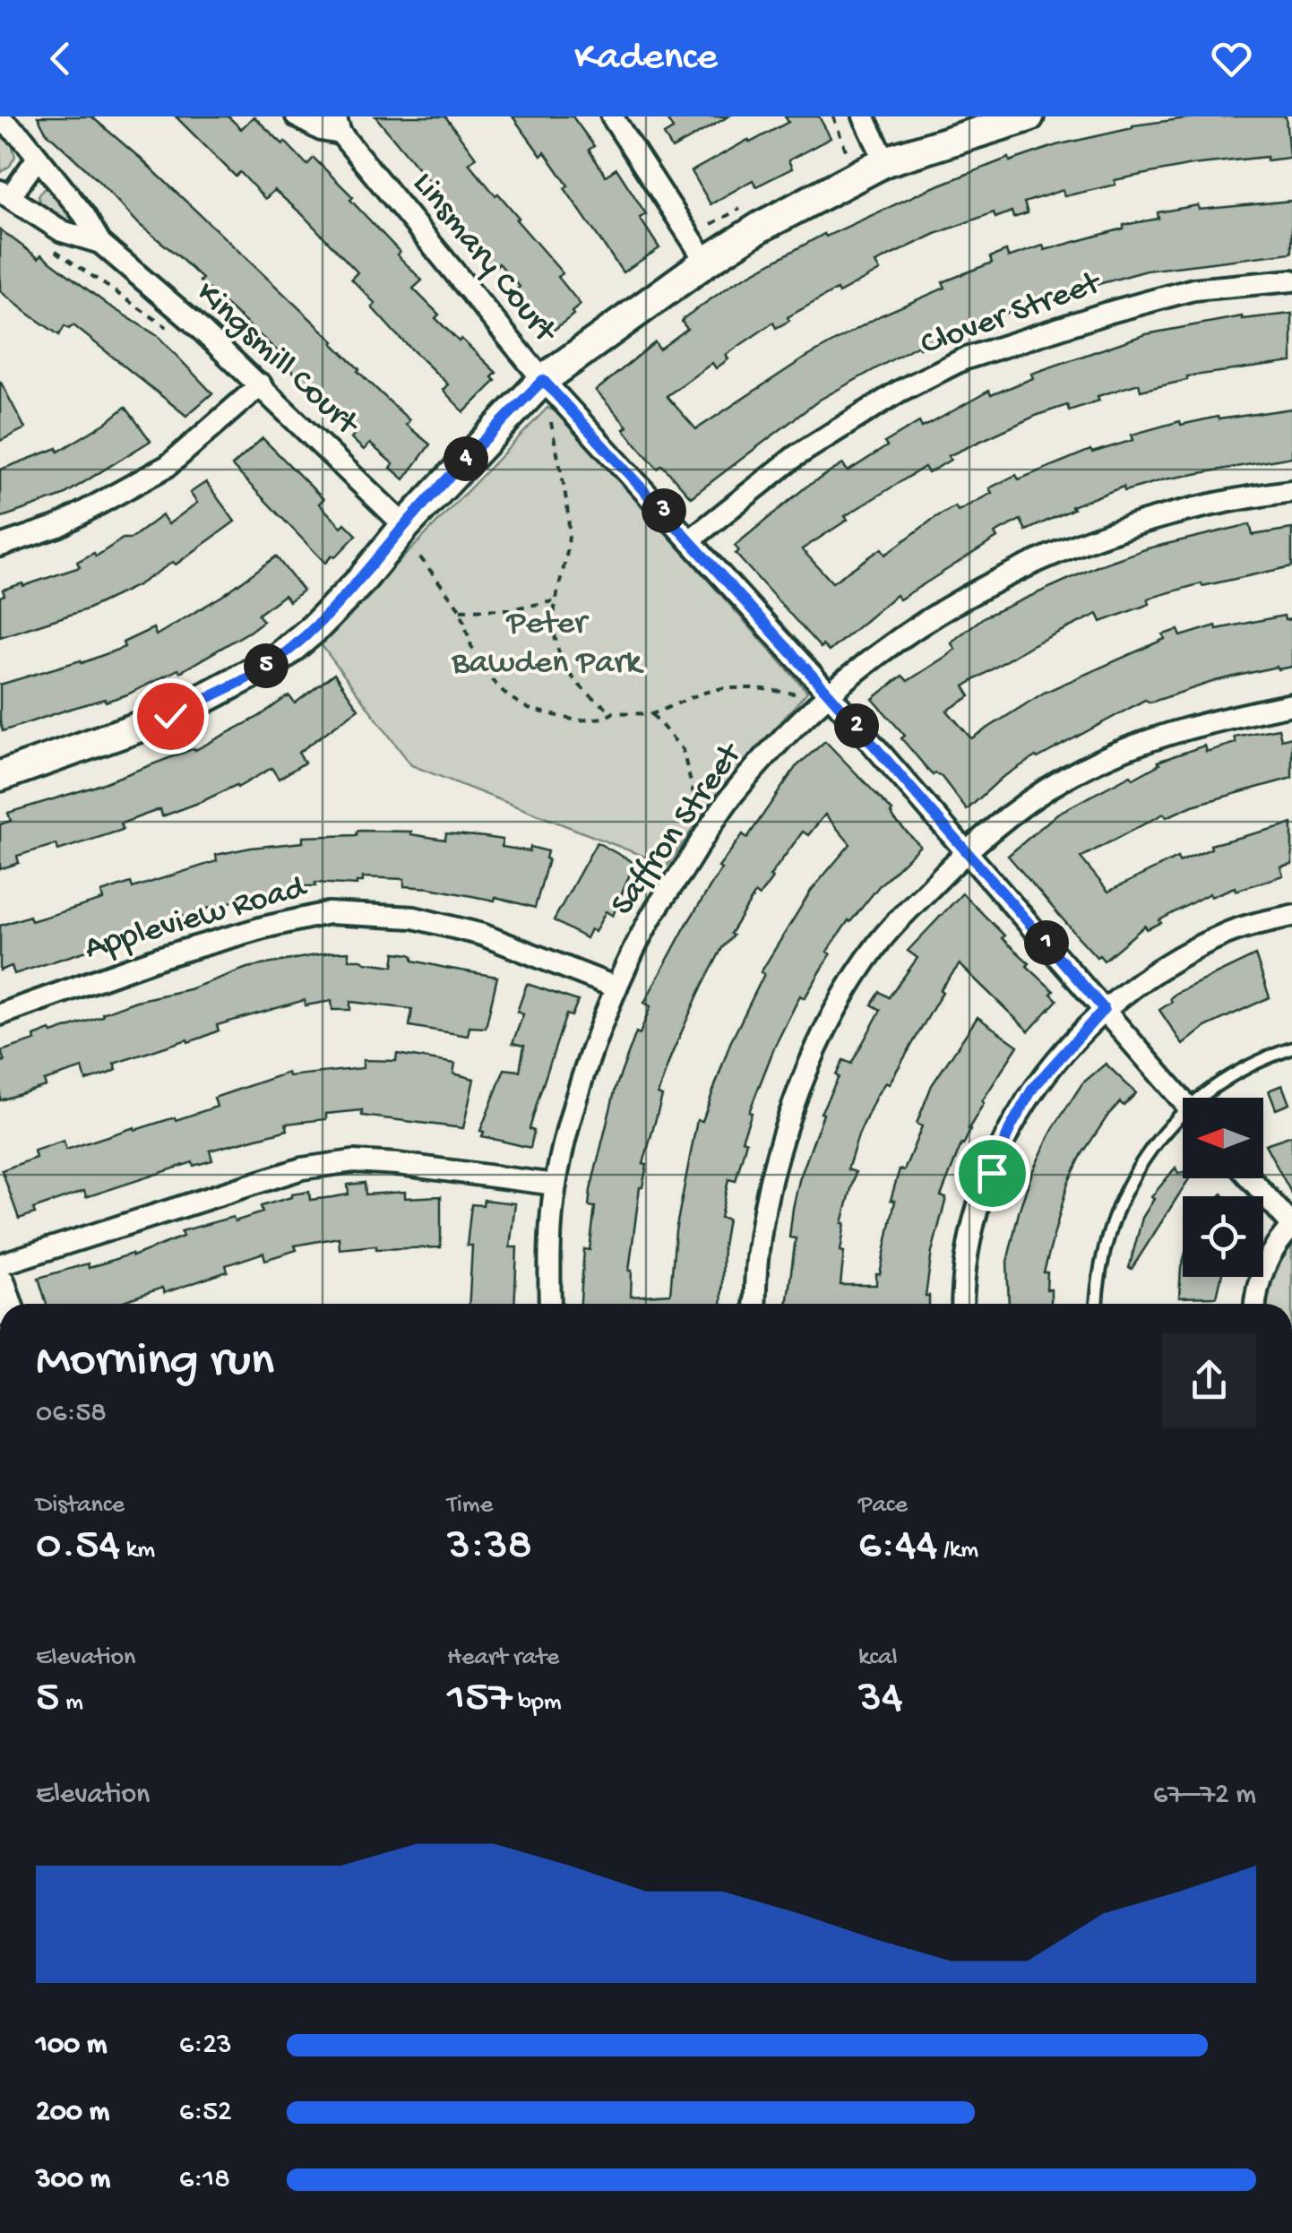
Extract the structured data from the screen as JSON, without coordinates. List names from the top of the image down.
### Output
{
  "streets": {
    "street": [
      "Linsmary Court",
      "Clover Street",
      "Kingsmill Court",
      "Saffron Street",
      "Appleview Road"
    ]
  },
  "crossings": [
    ["Linsmary Court", "Clover Street"],
    ["Linsmary Court", "Saffron Street"],
    ["Saffron Street", "Appleview Road"]
  ],
  "parks": ["Peter Bawden Park"],
  "north": "left",
  "page": {
    "header": "Kadence",
    "pins": [
      "4",
      "3",
      "5",
      "2",
      "1"
    ],
    "heading": ["Morning run", "06:58"],
    "stats": [
      ["Distance", "0.54 km"],
      ["Time", "3:38"],
      ["Pace", "6:44 /km"],
      ["Elevation", "5 m"],
      ["Heart rate", "157 bpm"],
      ["kcal", "34"]
    ],
    "chart": ["Elevation", "67–72 m"],
    "list": [
      {
        "name": "100 m",
        "note": "6:23"
      },
      {
        "name": "200 m",
        "note": "6:52"
      },
      {
        "name": "300 m",
        "note": "6:18"
      }
    ]
  }
}
